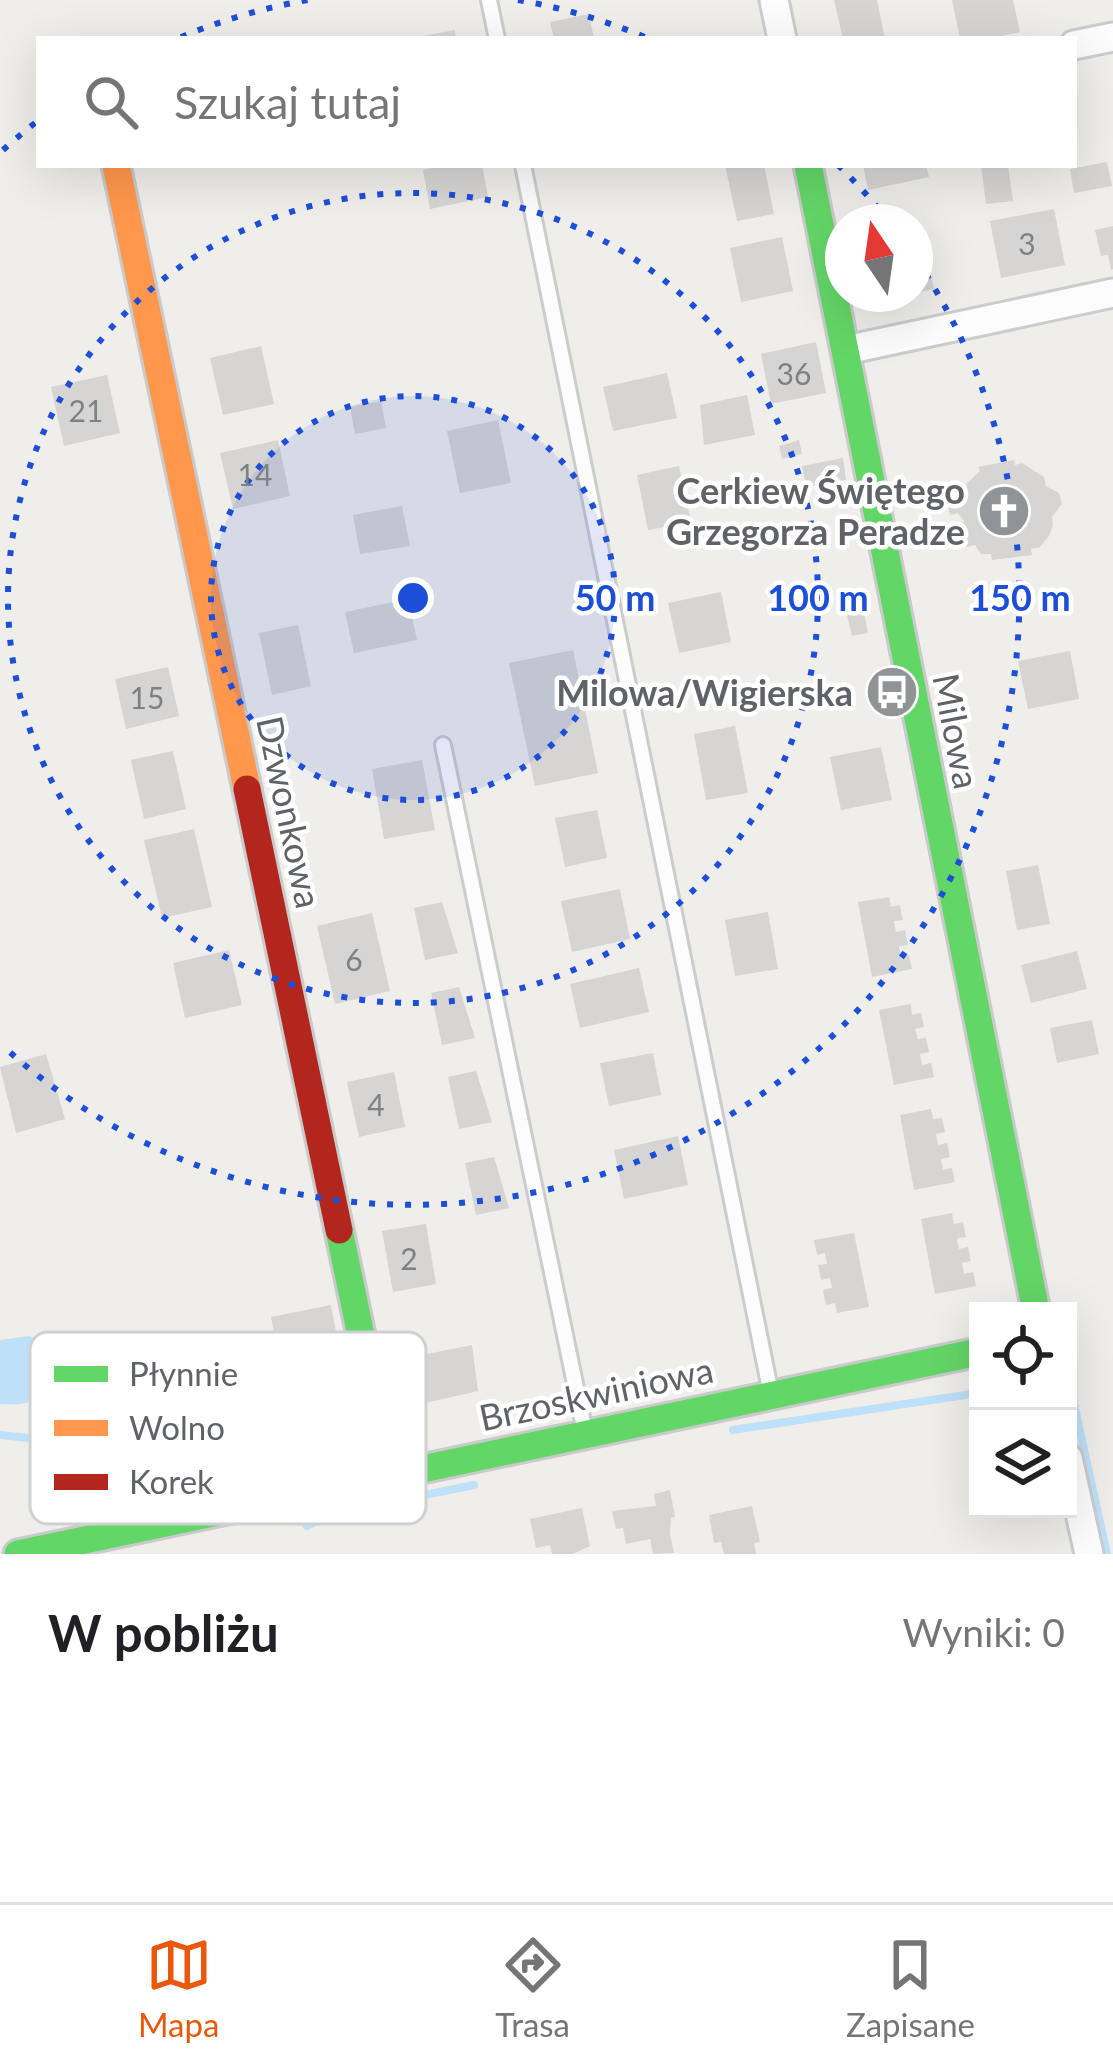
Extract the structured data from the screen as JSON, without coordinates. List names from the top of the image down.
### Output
{
  "streets": {
    "street": ["Milowa", "Dzwonkowa", "Brzoskwiniowa"]
  },
  "places": {
    "church": ["Cerkiew Świętego Grzegorza Peradze"],
    "bus stop": ["Milowa/Wigierska"]
  },
  "house_numbers": [
    "3",
    "36",
    "21",
    "14",
    "15",
    "6",
    "4",
    "2"
  ],
  "legend": ["Płynnie", "Wolno", "Korek"],
  "north": "top",
  "page": {
    "search": "Szukaj tutaj",
    "heading": ["W pobliżu", "Wyniki: 0"],
    "nav": ["Mapa", "Trasa", "Zapisane"]
  },
  "rings": ["50 m", "100 m", "150 m"]
}
